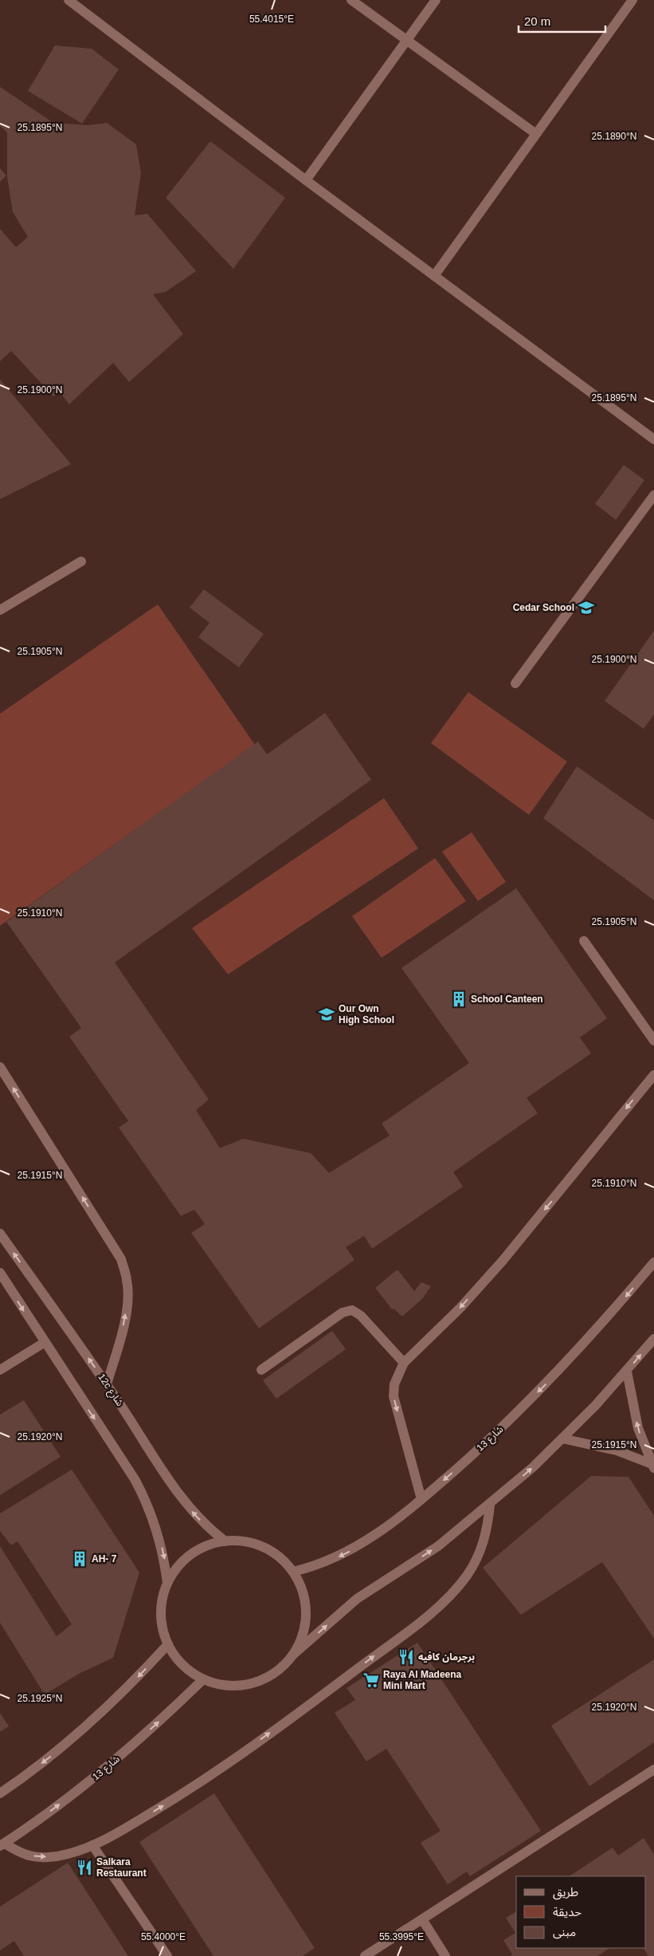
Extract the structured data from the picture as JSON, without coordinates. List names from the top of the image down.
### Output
{
  "streets": {
    "street": ["12c شارع", "شارع 13"]
  },
  "places": {
    "school or university": ["Cedar School", "Our Own High School"],
    "building": ["School Canteen", "AH- 7"],
    "restaurant": ["برجرمان كافيه", "Salkara Restaurant"],
    "supermarket": ["Raya Al Madeena Mini Mart"]
  },
  "legend": ["طريق", "حديقة", "مبنى"],
  "scale_bar": "20 m",
  "coordinates": [
    "55.4015°E",
    "25.1895°N",
    "25.1890°N",
    "25.1900°N",
    "25.1905°N",
    "25.1910°N",
    "25.1915°N",
    "25.1920°N",
    "25.1925°N",
    "55.4000°E",
    "55.3995°E"
  ]
}
